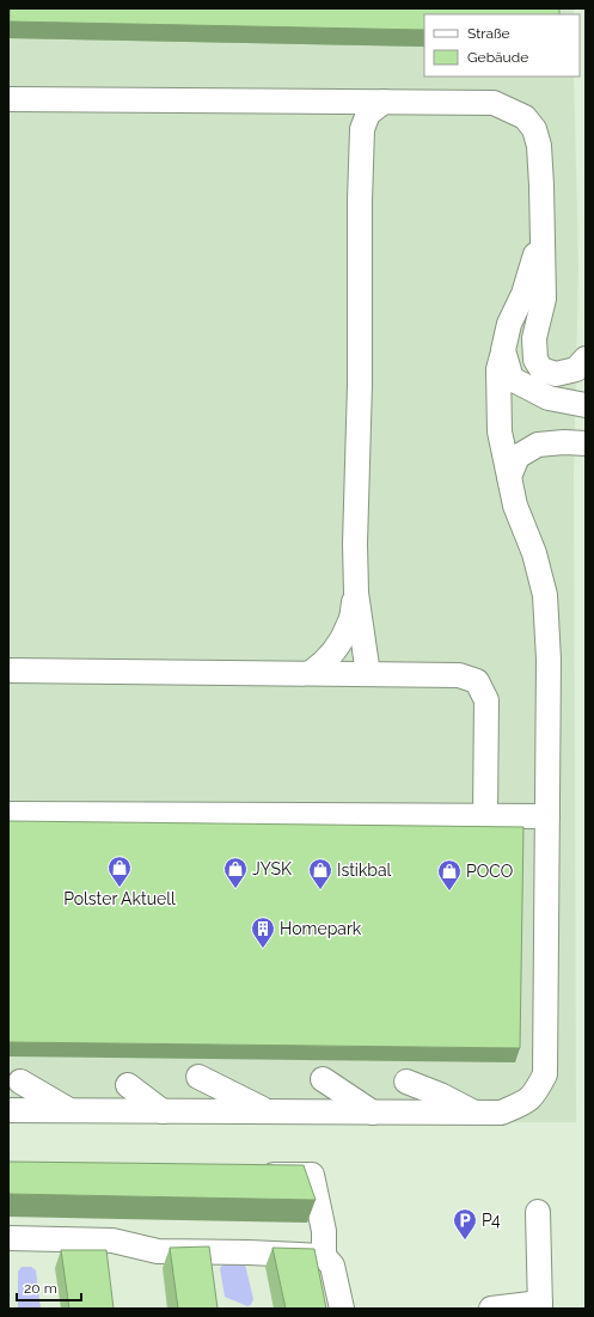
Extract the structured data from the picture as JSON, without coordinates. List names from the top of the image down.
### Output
{
  "places": {
    "shop": [
      "Polster Aktuell",
      "JYSK",
      "Istikbal",
      "POCO"
    ],
    "building": ["Homepark"],
    "parking": ["P4"]
  },
  "legend": ["Straße", "Gebäude"],
  "scale_bar": "20 m"
}
